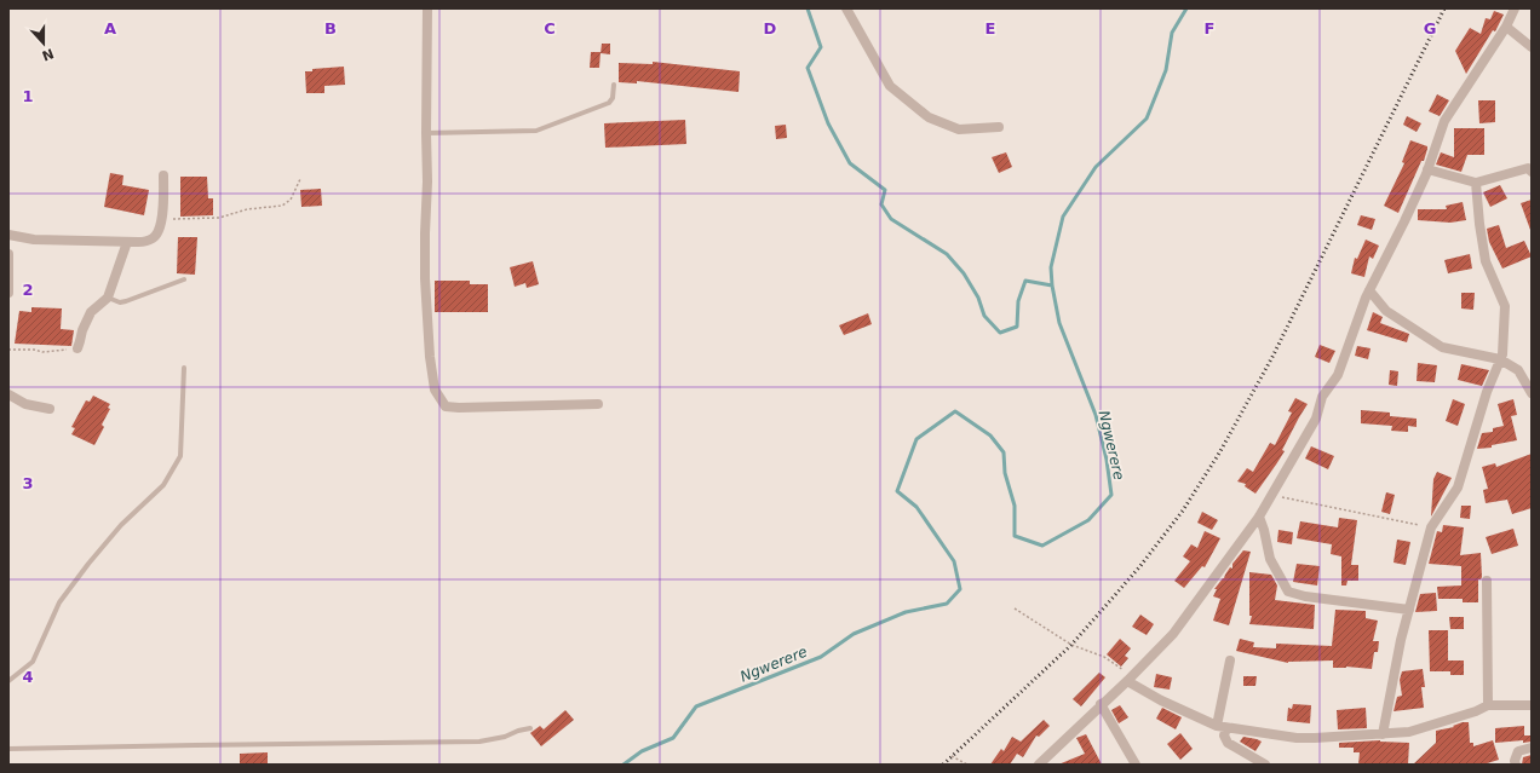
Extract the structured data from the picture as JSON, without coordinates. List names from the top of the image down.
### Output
{
  "water": ["Ngwerere"],
  "north": "bottom",
  "grid": {
    "columns": [
      "A",
      "B",
      "C",
      "D",
      "E",
      "F",
      "G"
    ],
    "rows": [
      "1",
      "2",
      "3",
      "4"
    ]
  }
}
